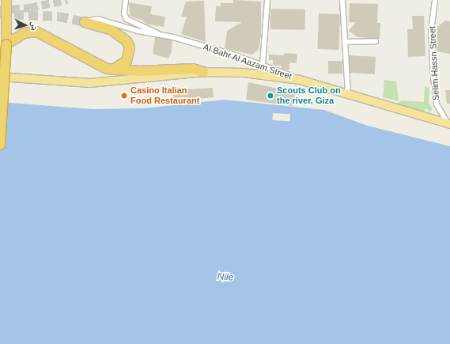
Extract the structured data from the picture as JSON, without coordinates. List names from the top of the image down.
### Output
{
  "streets": {
    "main road": ["Al Bahr Al Aazam Street"],
    "street": ["Selim Hassn Street"]
  },
  "crossings": [
    ["Al Bahr Al Aazam Street", "Selim Hassn Street"]
  ],
  "water": ["Nile"],
  "places": ["Casino Italian Food Restaurant", "Scouts Club on the river, Giza"],
  "north": "right"
}
